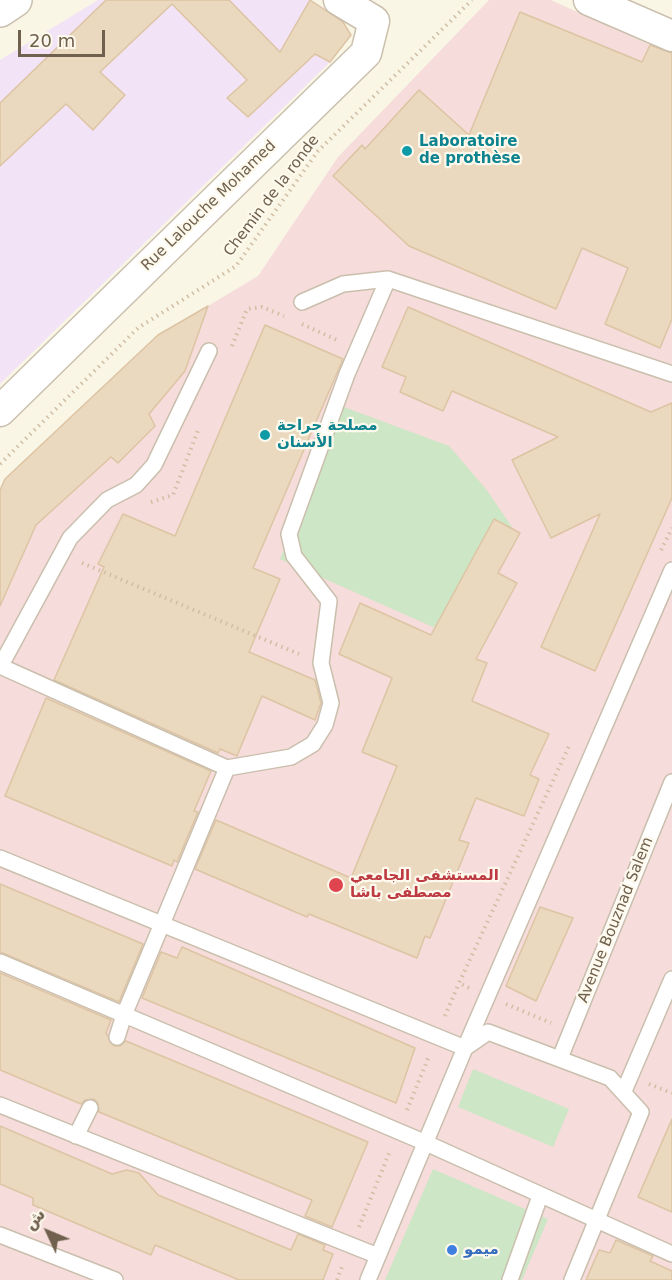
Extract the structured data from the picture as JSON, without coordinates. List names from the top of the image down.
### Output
{
  "streets": {
    "street": ["Rue Lalouche Mohamed"],
    "lane": ["Avenue Bouznad Salem"],
    "path": ["Chemin de la ronde"]
  },
  "places": [
    "Laboratoire de prothèse",
    "مصلحة جراحة الأسنان",
    "المستشفى الجامعي مصطفى باشا",
    "ميمو"
  ],
  "scale_bar": "20 m",
  "north": "top left"
}
